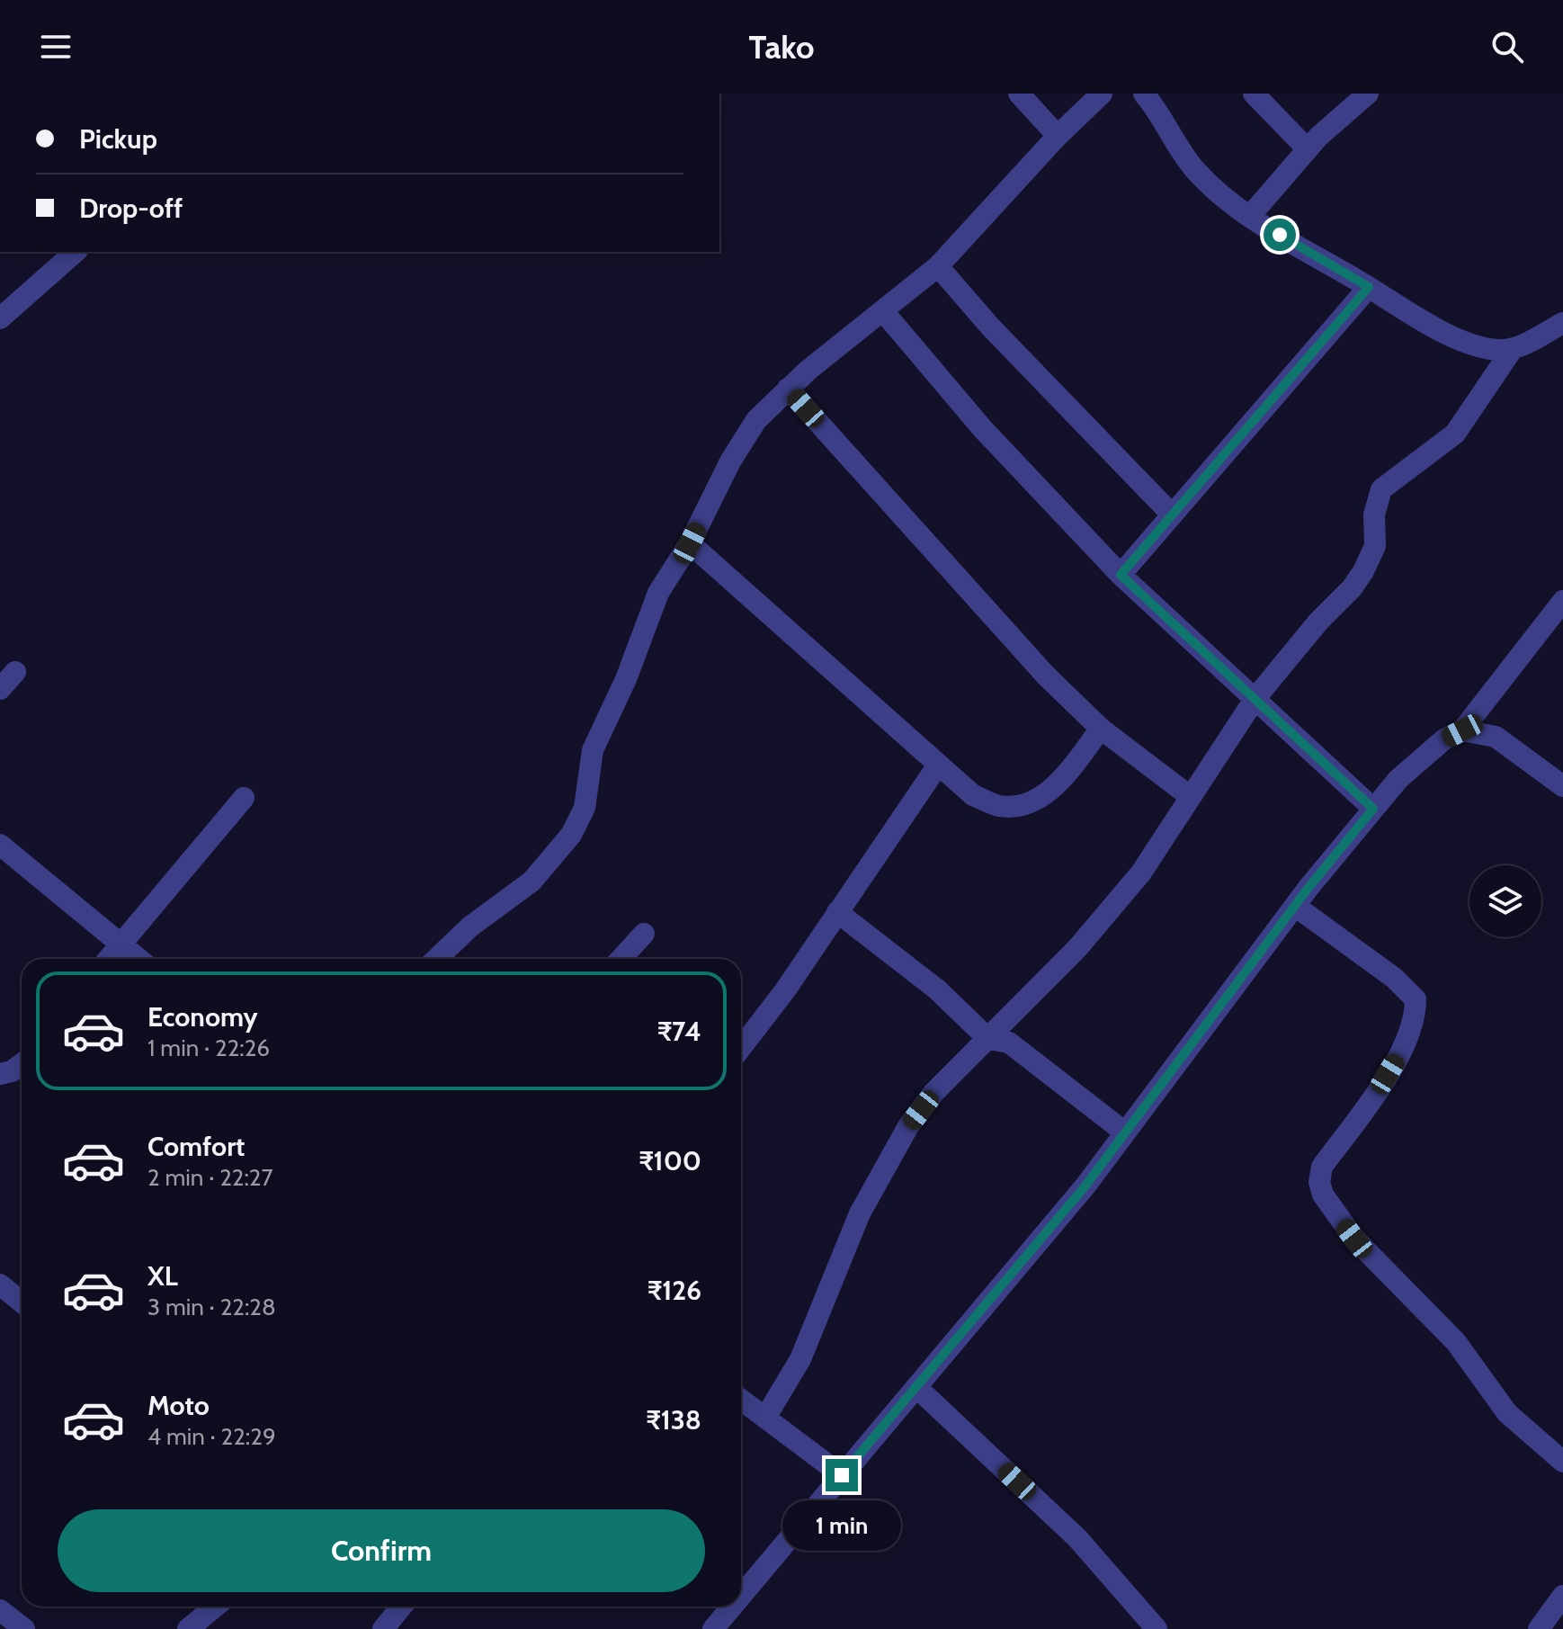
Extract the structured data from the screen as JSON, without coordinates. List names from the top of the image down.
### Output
{
  "page": {
    "header": "Tako",
    "banner": ["Pickup", "Drop-off"],
    "list": [
      {
        "name": "Economy",
        "note": "1 min · 22:26",
        "value": "₹74"
      },
      {
        "name": "Comfort",
        "note": "2 min · 22:27",
        "value": "₹100"
      },
      {
        "name": "XL",
        "note": "3 min · 22:28",
        "value": "₹126"
      },
      {
        "name": "Moto",
        "note": "4 min · 22:29",
        "value": "₹138"
      }
    ],
    "buttons": "Confirm",
    "bubble": "1 min"
  }
}
